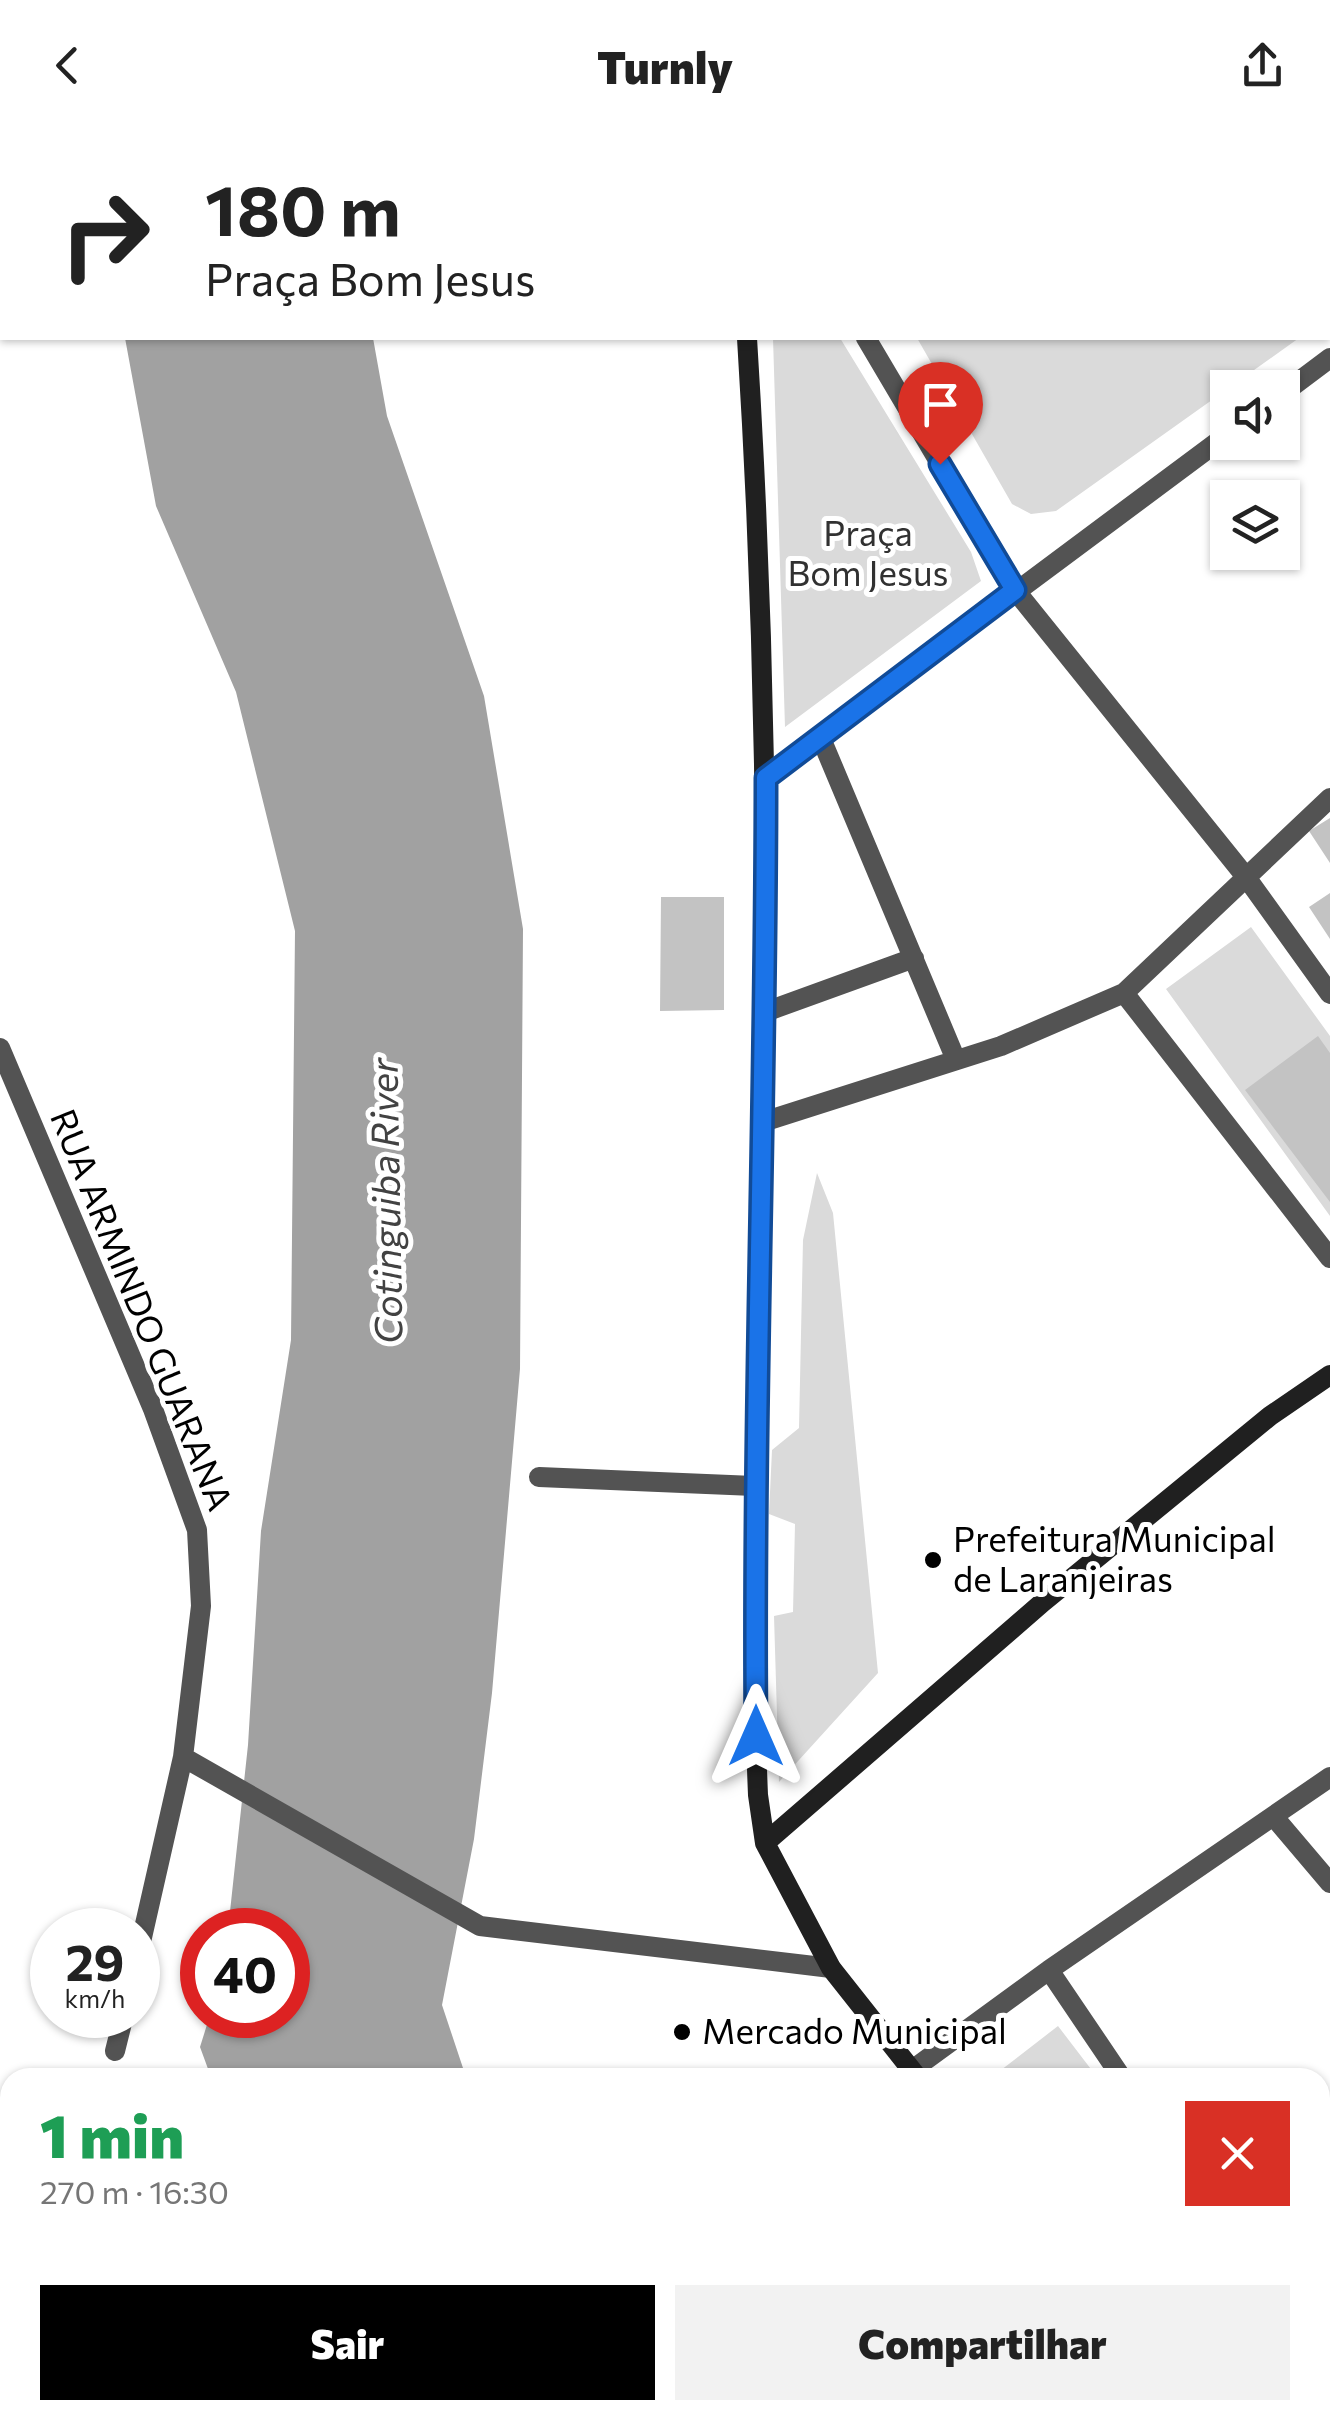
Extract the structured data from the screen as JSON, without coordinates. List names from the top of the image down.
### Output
{
  "streets": {
    "street": ["RUA ARMINDO GUARANA"]
  },
  "water": ["Cotinguiba River"],
  "parks": ["Praça Bom Jesus"],
  "places": ["Prefeitura Municipal de Laranjeiras", "Mercado Municipal"],
  "page": {
    "header": "Turnly",
    "turn": ["180 m", "Praça Bom Jesus"],
    "speed": "29 km/h",
    "limit": "40",
    "heading": ["1 min", "270 m · 16:30"],
    "buttons": ["Sair", "Compartilhar"]
  }
}
